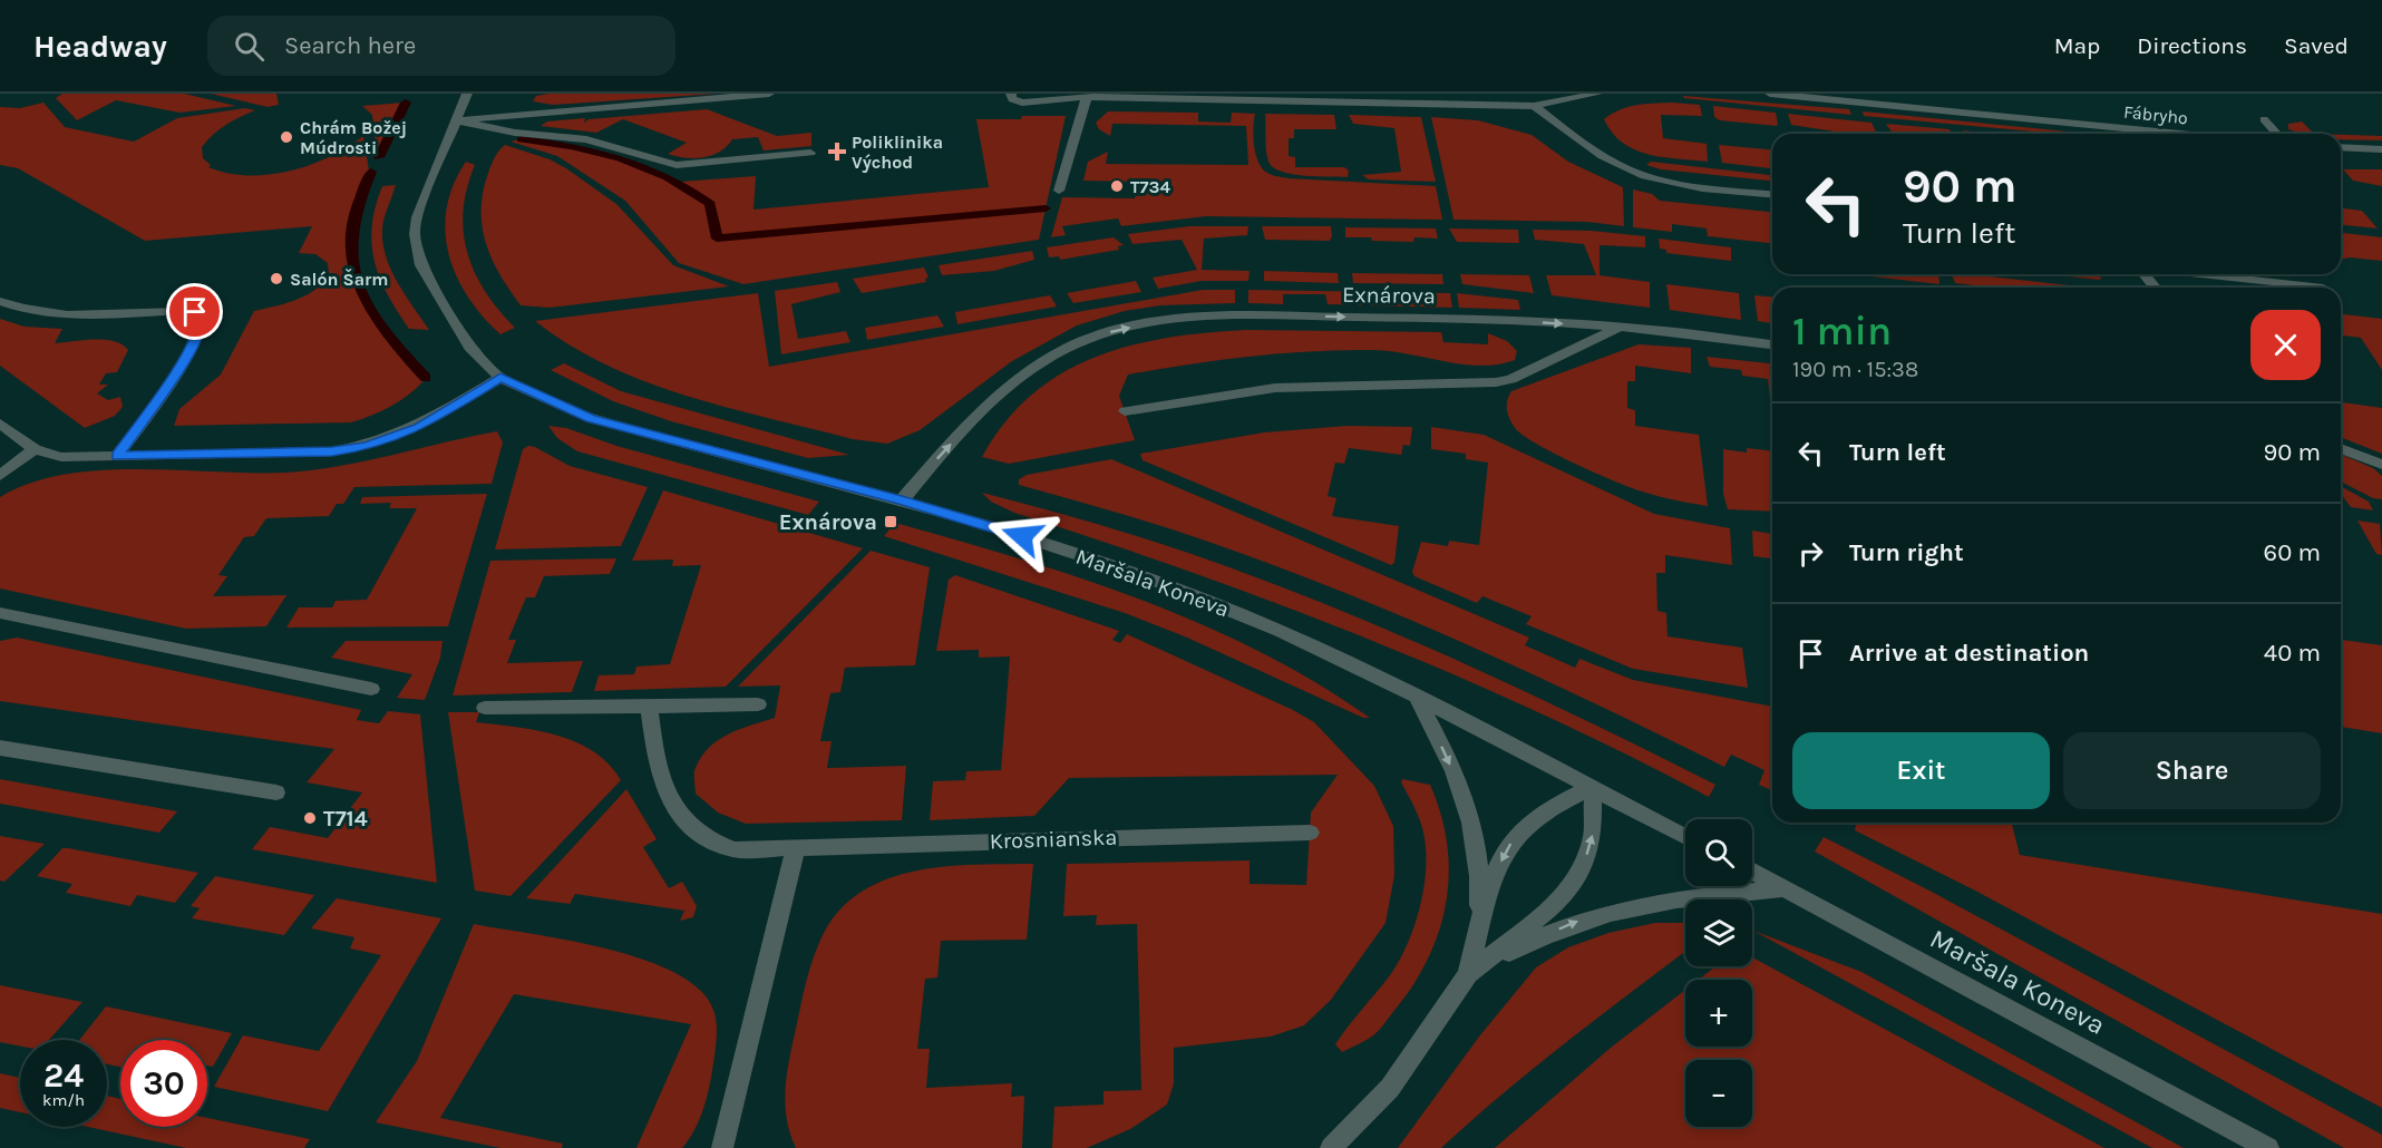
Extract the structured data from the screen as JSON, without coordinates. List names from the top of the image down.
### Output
{
  "streets": {
    "street": [
      "Fábryho",
      "Exnárova",
      "Maršala Koneva",
      "Krosnianska"
    ]
  },
  "crossings": [
    ["Exnárova", "Maršala Koneva"]
  ],
  "places": {
    "other": [
      "Chrám Božej Múdrosti",
      "T734",
      "Salón Šarm",
      "T714"
    ],
    "health": ["Poliklinika Východ"],
    "transit": ["Exnárova"]
  },
  "page": {
    "header": "Headway",
    "search": "Search here",
    "nav": ["Map", "Directions", "Saved"],
    "turn": ["90 m", "Turn left"],
    "heading": ["1 min", "190 m · 15:38"],
    "list": [
      {
        "name": "Turn left",
        "value": "90 m"
      },
      {
        "name": "Turn right",
        "value": "60 m"
      },
      {
        "name": "Arrive at destination",
        "value": "40 m"
      }
    ],
    "buttons": ["Exit", "Share"],
    "map_buttons": ["+", "−"],
    "speed": "24 km/h",
    "limit": "30"
  }
}
